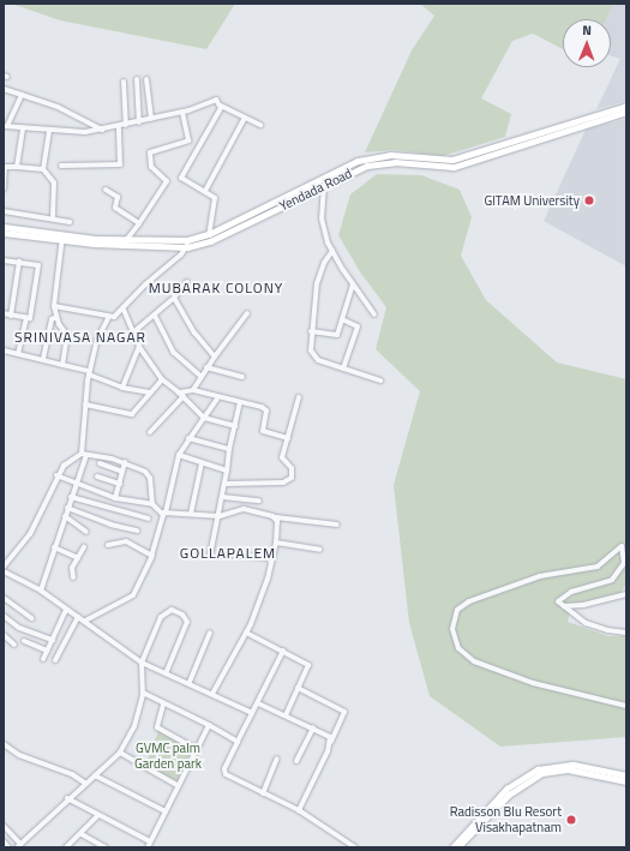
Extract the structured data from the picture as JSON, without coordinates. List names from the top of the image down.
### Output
{
  "streets": {
    "main road": ["Yendada Road"]
  },
  "districts": ["MUBARAK COLONY", "SRINIVASA NAGAR", "GOLLAPALEM"],
  "parks": ["GVMC palm Garden park"],
  "places": ["GITAM University", "Radisson Blu Resort Visakhapatnam"],
  "north": "top"
}
